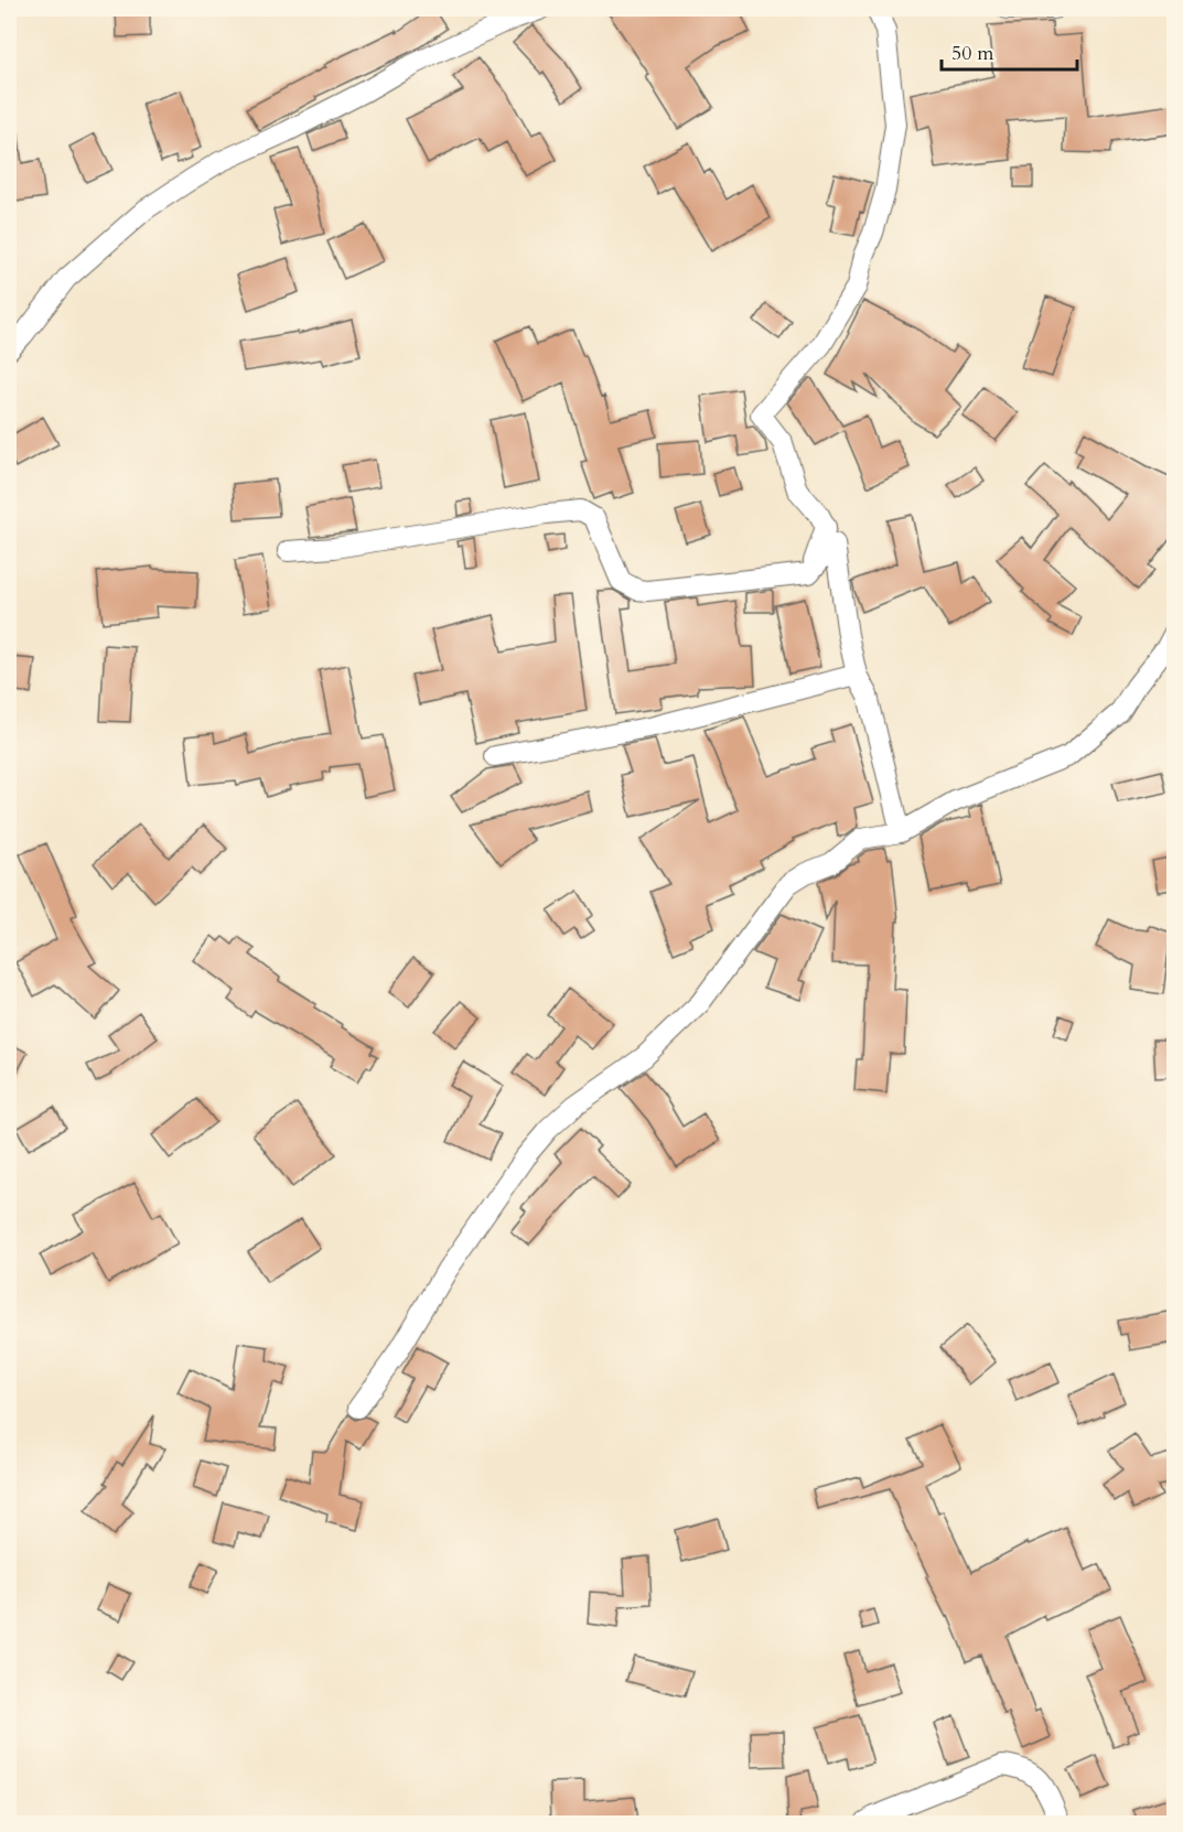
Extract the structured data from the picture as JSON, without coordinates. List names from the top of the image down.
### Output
{
  "scale_bar": "50 m"
}
